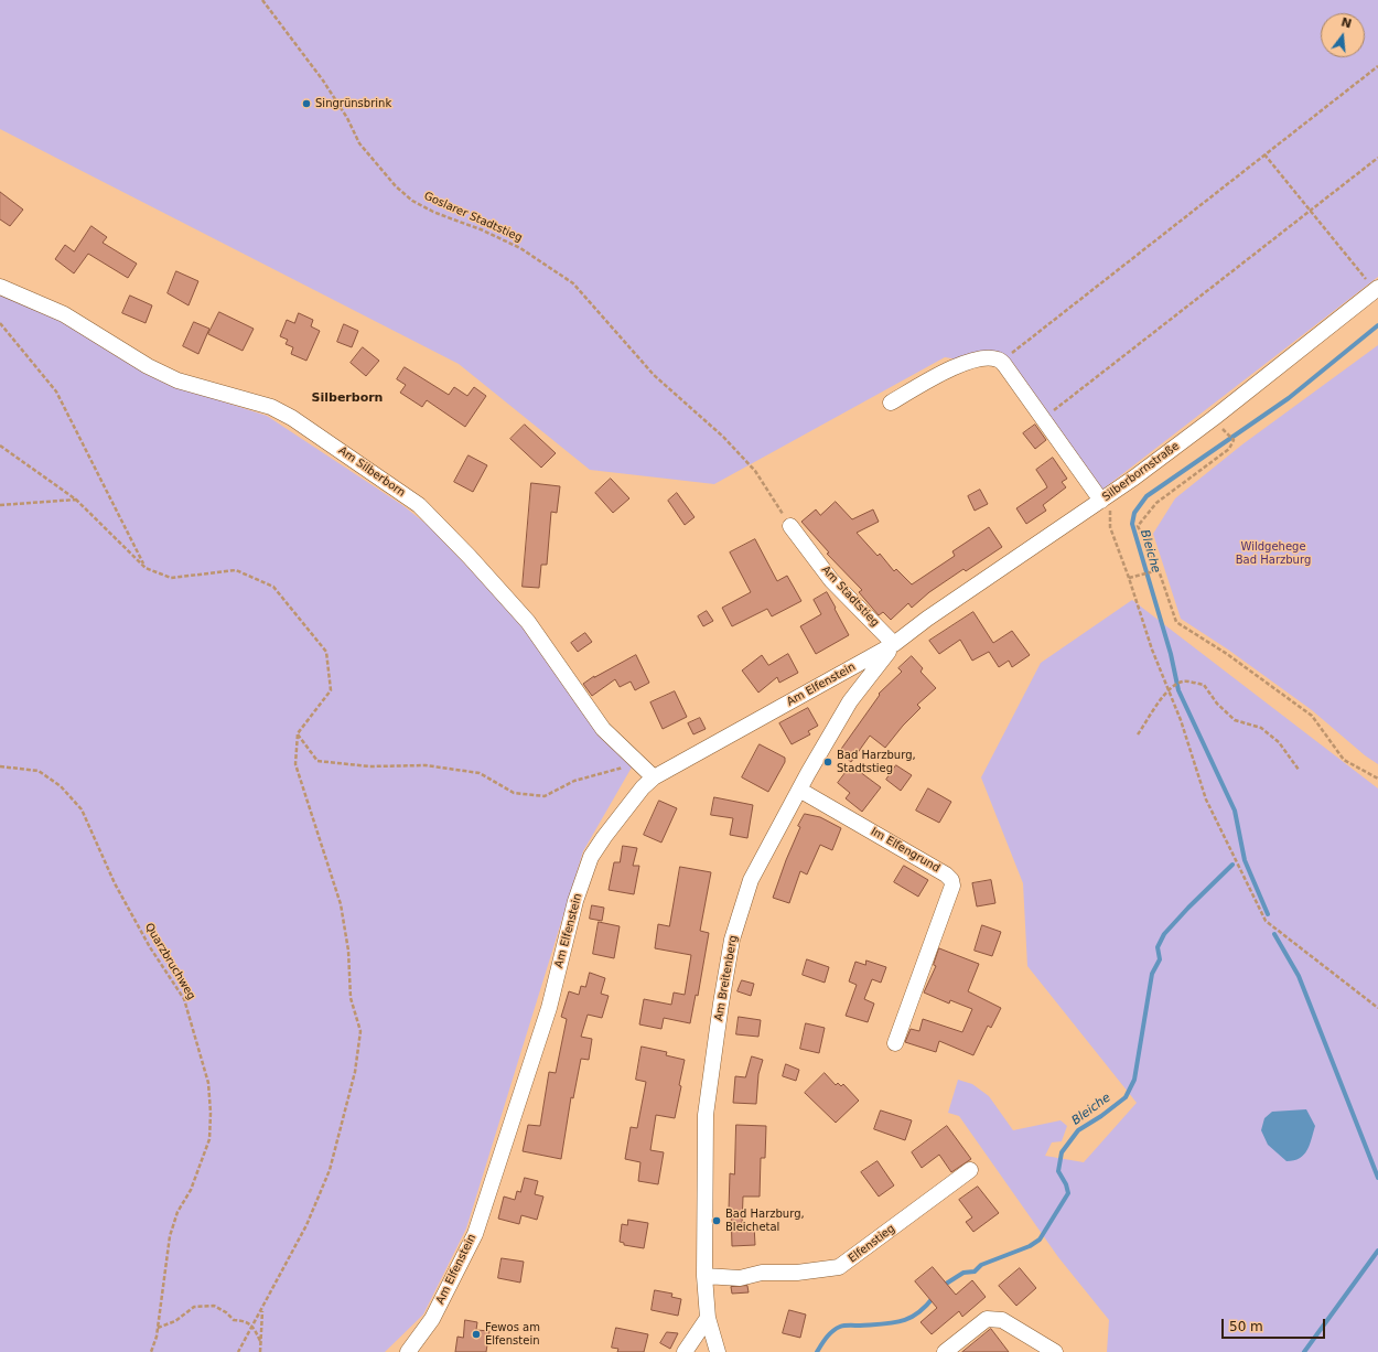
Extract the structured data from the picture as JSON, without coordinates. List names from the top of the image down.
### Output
{
  "streets": {
    "street": [
      "Am Silberborn",
      "Silberbornstraße",
      "Am Stadtstieg",
      "Am Elfenstein",
      "Im Elfengrund",
      "Am Breitenberg",
      "Elfenstieg"
    ],
    "path": ["Goslarer Stadtstieg", "Quarzbruchweg"]
  },
  "crossings": [
    ["Goslarer Stadtstieg", "Am Stadtstieg"],
    ["Am Silberborn", "Am Elfenstein"],
    ["Silberbornstraße", "Am Stadtstieg"],
    ["Silberbornstraße", "Am Elfenstein"],
    ["Silberbornstraße", "Am Breitenberg"],
    ["Am Stadtstieg", "Am Elfenstein"],
    ["Am Stadtstieg", "Am Breitenberg"],
    ["Am Elfenstein", "Am Breitenberg"],
    ["Im Elfengrund", "Am Breitenberg"],
    ["Am Breitenberg", "Elfenstieg"]
  ],
  "districts": ["Silberborn"],
  "water": ["Bleiche"],
  "parks": ["Wildgehege Bad Harzburg"],
  "places": [
    "Singrünsbrink",
    "Bad Harzburg, Stadtstieg",
    "Bad Harzburg, Bleichetal",
    "Fewos am Elfenstein"
  ],
  "scale_bar": "50 m",
  "north": "top"
}
